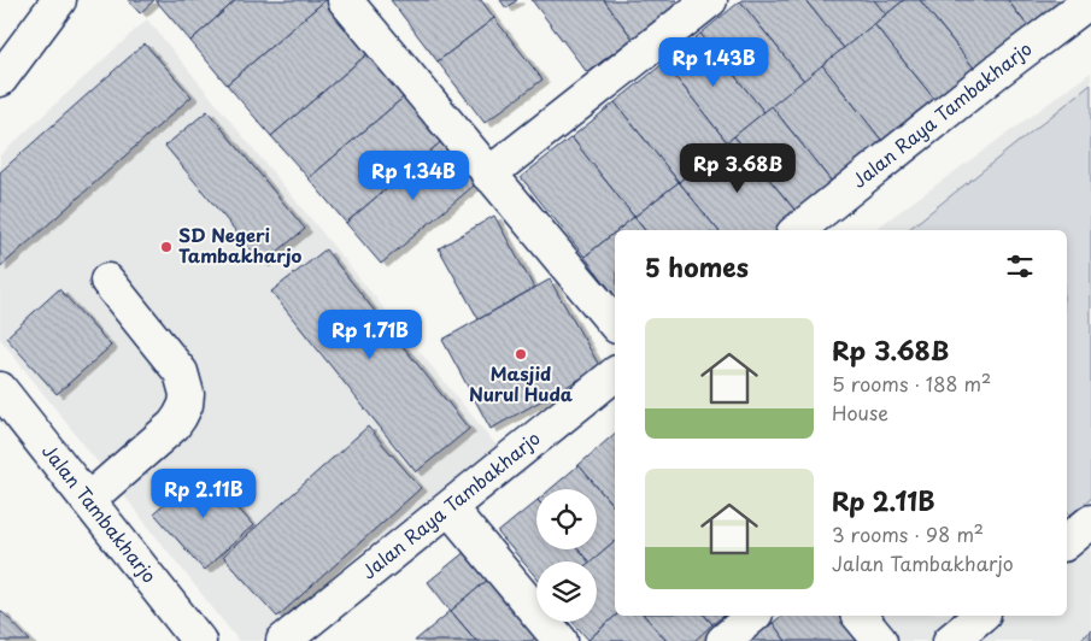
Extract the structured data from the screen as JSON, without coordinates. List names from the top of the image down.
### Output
{
  "streets": {
    "street": ["Jalan Raya Tambakharjo", "Jalan Tambakharjo"]
  },
  "places": ["SD Negeri Tambakharjo", "Masjid Nurul Huda"],
  "page": {
    "price": [
      "Rp 1.43B",
      "Rp 3.68B",
      "Rp 1.34B",
      "Rp 1.71B",
      "Rp 2.11B"
    ],
    "heading": "5 homes",
    "list": [
      {
        "name": "Rp 3.68B",
        "note": "5 rooms · 188 m² · House"
      },
      {
        "name": "Rp 2.11B",
        "note": "3 rooms · 98 m² · Jalan Tambakharjo"
      }
    ]
  }
}
